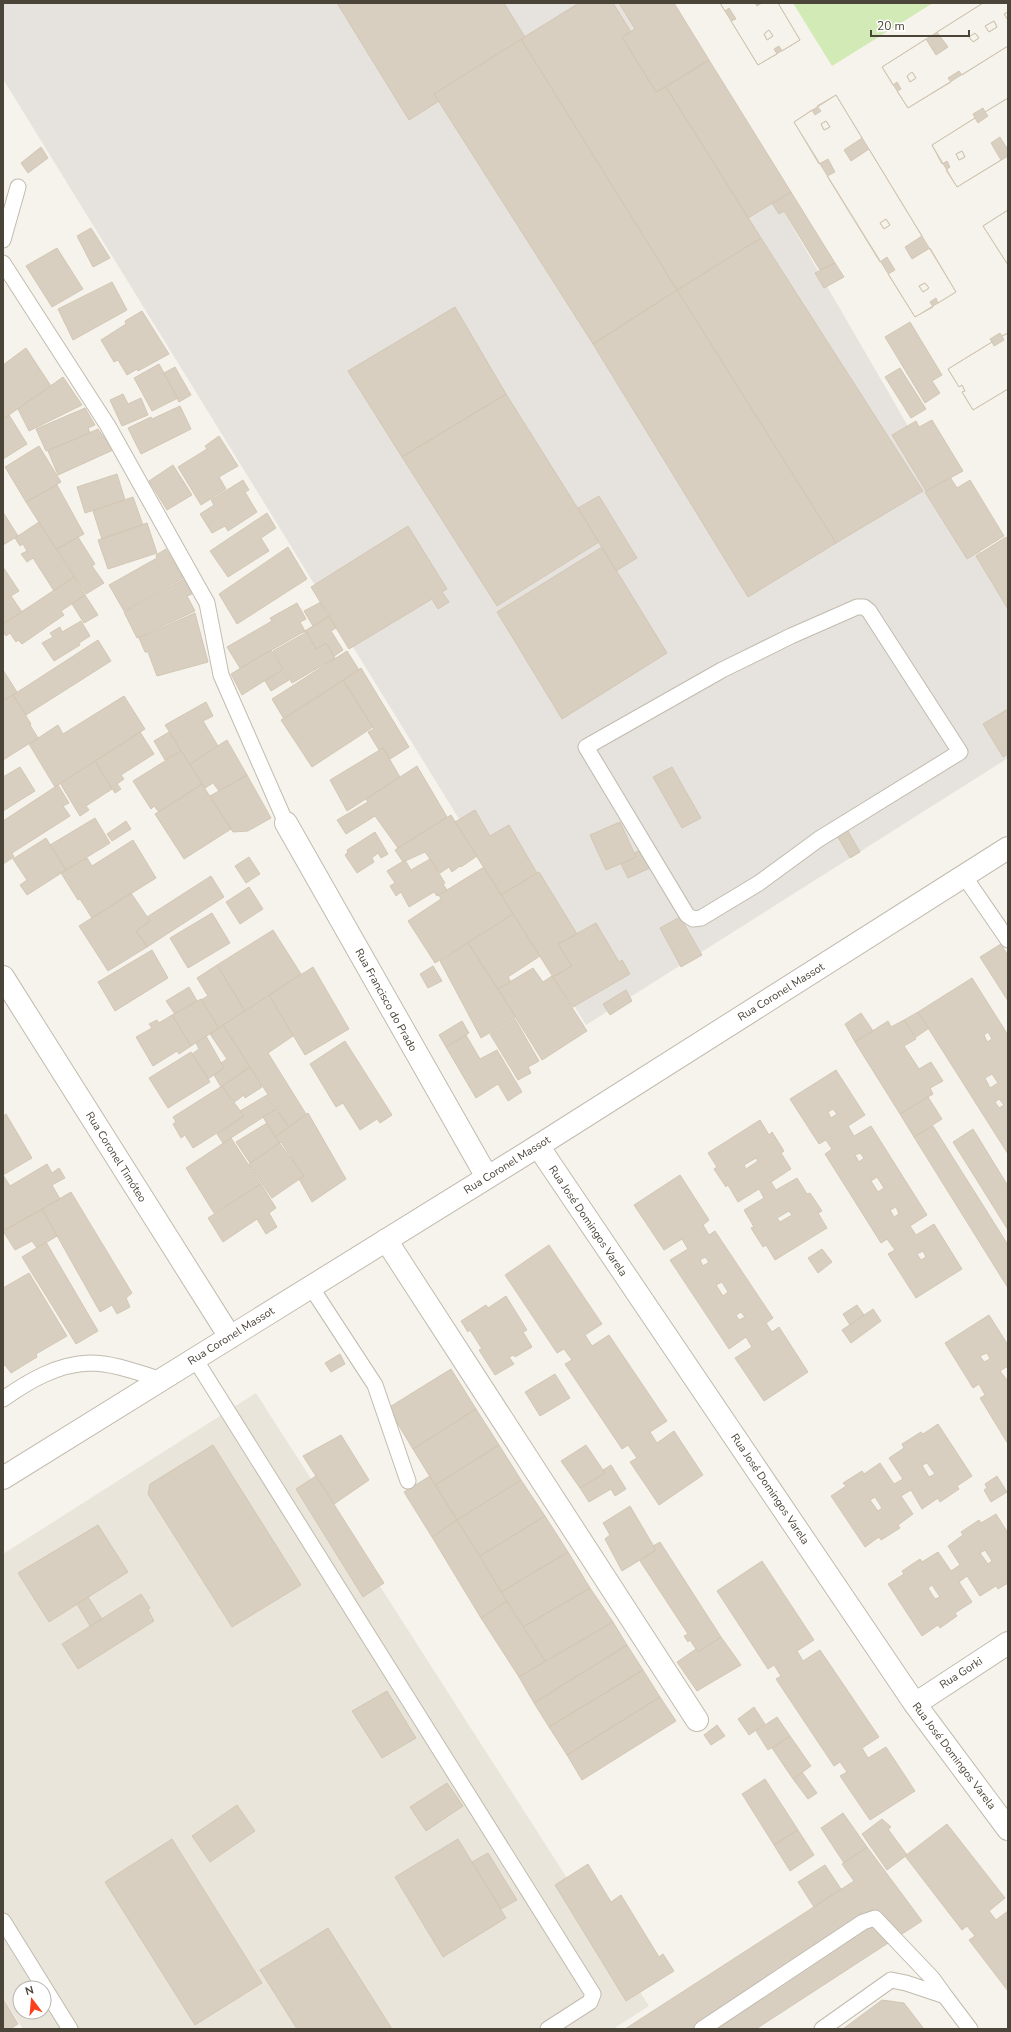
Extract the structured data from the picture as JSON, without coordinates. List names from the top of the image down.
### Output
{
  "streets": {
    "street": [
      "Rua Coronel Massot",
      "Rua Francisco do Prado",
      "Rua Coronel Timóteo",
      "Rua José Domingos Varela",
      "Rua Gorki"
    ]
  },
  "crossings": [
    ["Rua Coronel Massot", "Rua Francisco do Prado"],
    ["Rua Coronel Massot", "Rua Coronel Timóteo"],
    ["Rua Coronel Massot", "Rua José Domingos Varela"],
    ["Rua José Domingos Varela", "Rua Gorki"]
  ],
  "scale_bar": "20 m",
  "north": "top"
}
